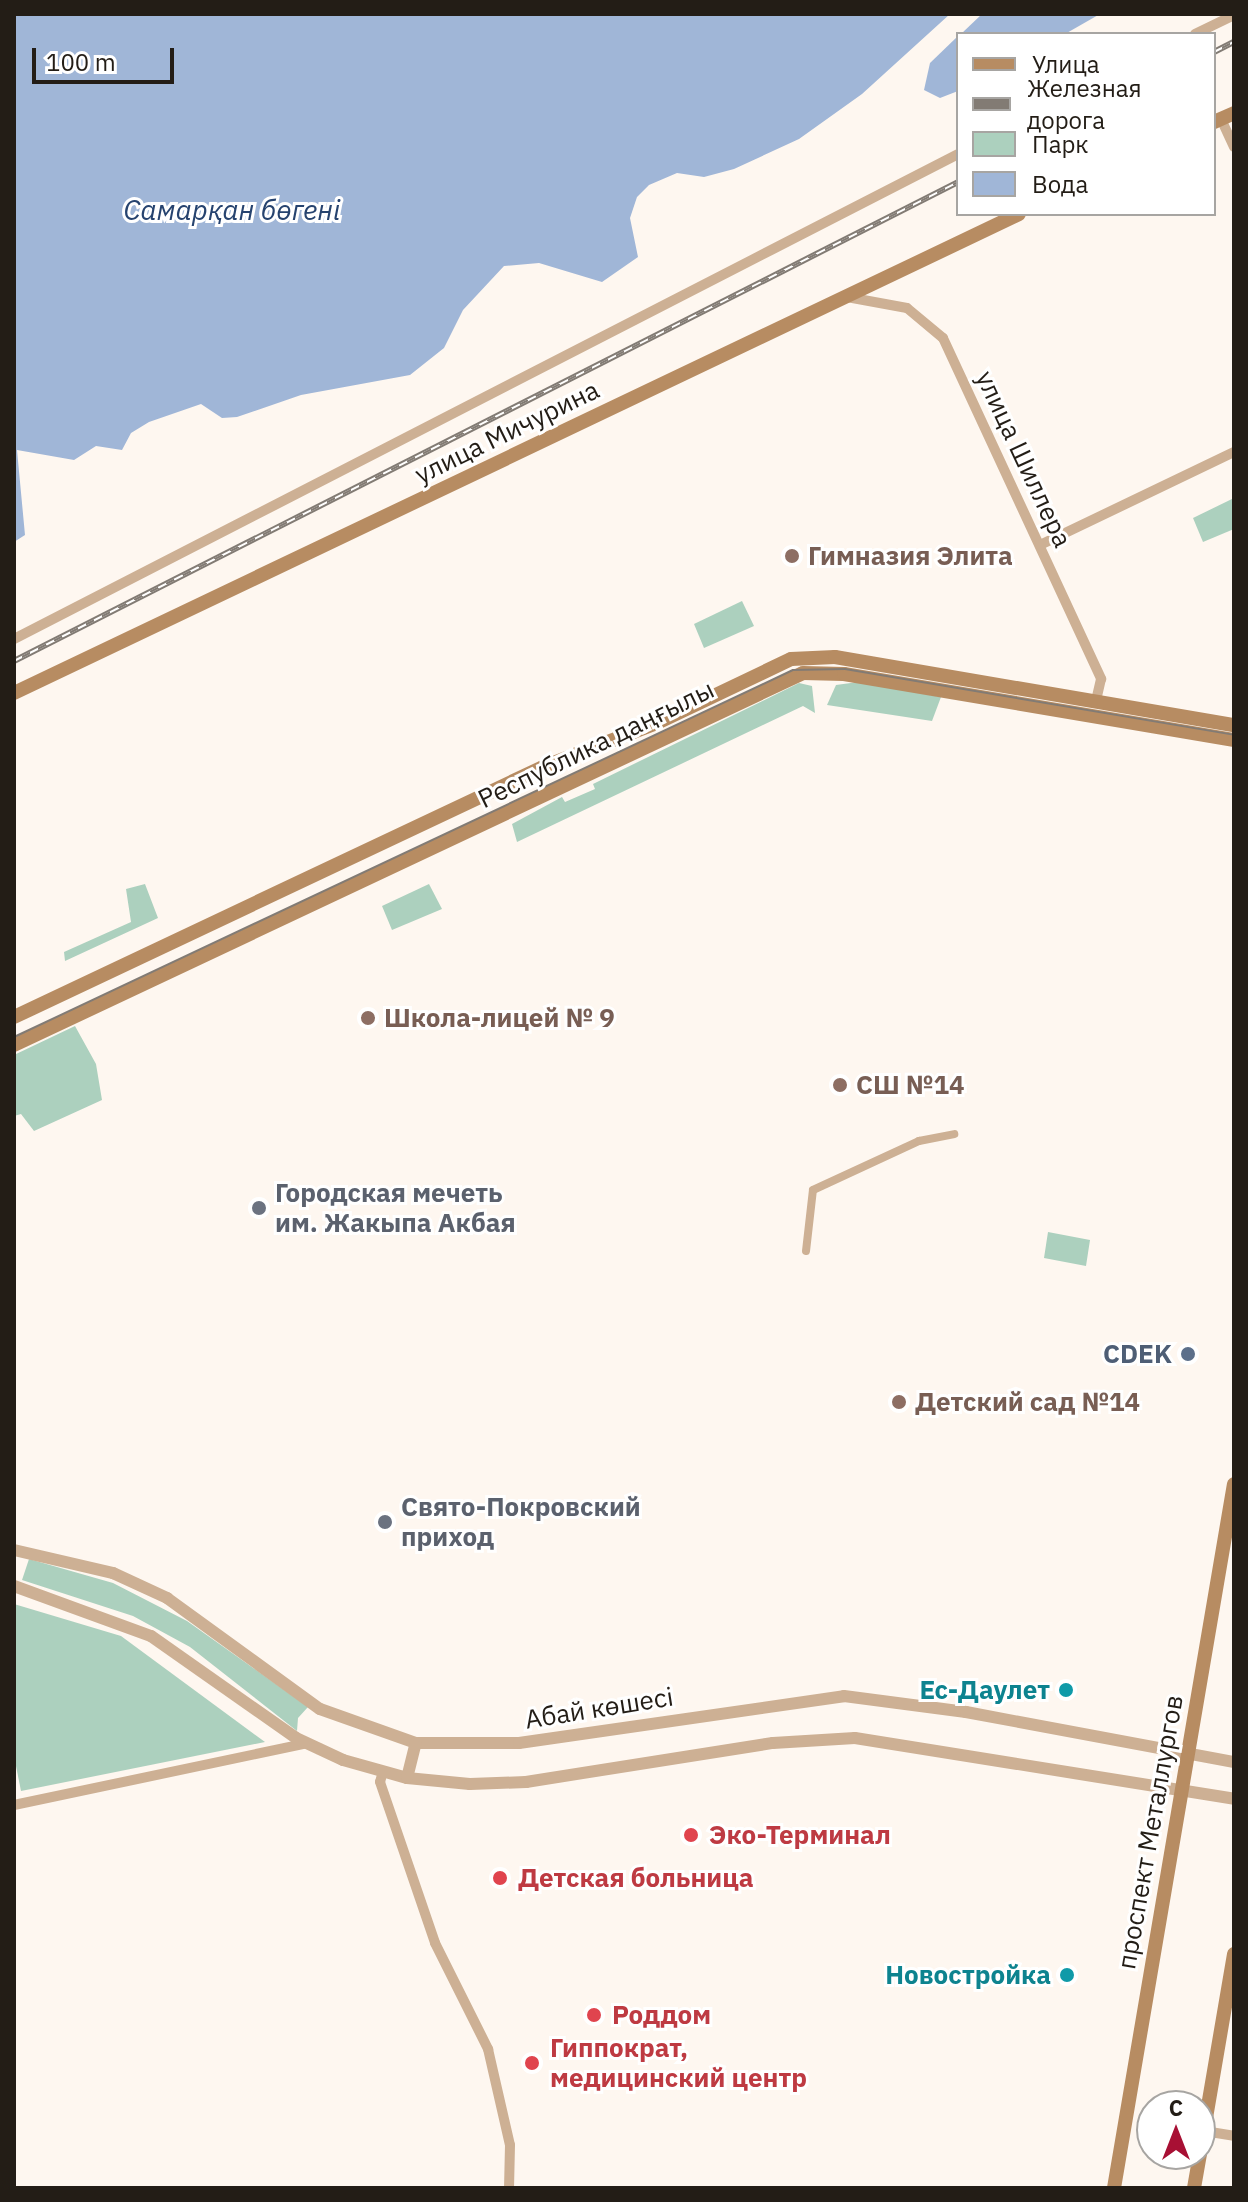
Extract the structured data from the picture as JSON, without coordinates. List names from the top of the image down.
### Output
{
  "streets": {
    "main road": ["улица Мичурина", "Республика даңғылы", "проспект Металлургов"],
    "street": ["улица Шиллера", "Абай көшесі"]
  },
  "crossings": [
    ["улица Мичурина", "улица Шиллера"],
    ["улица Шиллера", "Республика даңғылы"],
    ["Абай көшесі", "проспект Металлургов"]
  ],
  "water": ["Самарқан бөгені"],
  "places": [
    "Гимназия Элита",
    "Школа-лицей № 9",
    "СШ №14",
    "Городская мечеть им. Жакыпа Акбая",
    "CDEK",
    "Детский сад №14",
    "Свято-Покровский приход",
    "Ес-Даулет",
    "Эко-Терминал",
    "Детская больница",
    "Новостройка",
    "Роддом",
    "Гиппократ, медицинский центр"
  ],
  "legend": [
    "Улица",
    "Железная дорога",
    "Парк",
    "Вода"
  ],
  "scale_bar": "100 m",
  "north": "top"
}
